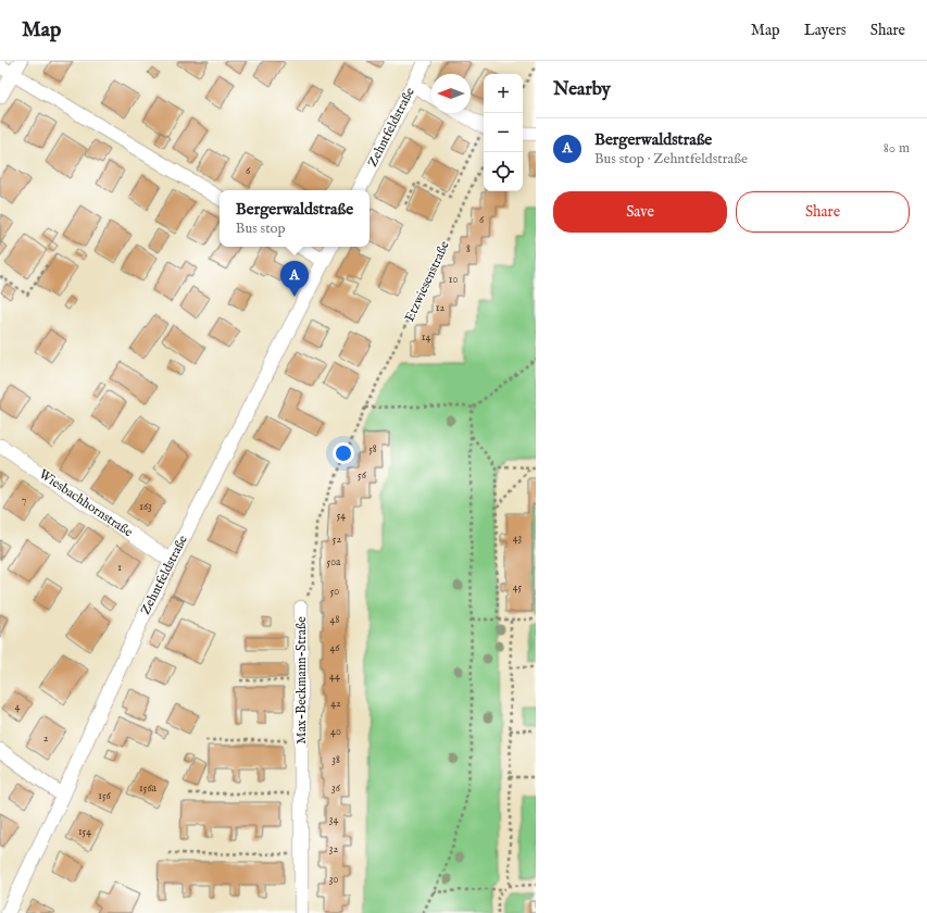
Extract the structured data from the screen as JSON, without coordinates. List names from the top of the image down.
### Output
{
  "streets": {
    "street": ["Zehntfeldstraße", "Wiesbachhornstraße", "Max-Beckmann-Straße"],
    "path": ["Etzwiesenstraße"]
  },
  "crossings": [
    ["Zehntfeldstraße", "Wiesbachhornstraße"],
    ["Etzwiesenstraße", "Max-Beckmann-Straße"]
  ],
  "house_numbers": [
    "6",
    "6",
    "8",
    "10",
    "12",
    "14",
    "58",
    "56",
    "7",
    "163",
    "54",
    "43",
    "52",
    "50a",
    "1",
    "45",
    "50",
    "48",
    "46",
    "44",
    "42",
    "4",
    "40",
    "2",
    "38",
    "156a",
    "36",
    "156",
    "34",
    "154",
    "32",
    "30"
  ],
  "north": "left",
  "page": {
    "header": "Map",
    "nav": ["Map", "Layers", "Share"],
    "heading": "Nearby",
    "map_buttons": ["+", "−"],
    "list": [
      {
        "mark": "A",
        "name": "Bergerwaldstraße",
        "note": "Bus stop · Zehntfeldstraße",
        "value": "80 m"
      }
    ],
    "buttons": ["Save", "Share"],
    "popup": ["Bergerwaldstraße", "Bus stop"],
    "pins": "A"
  }
}
